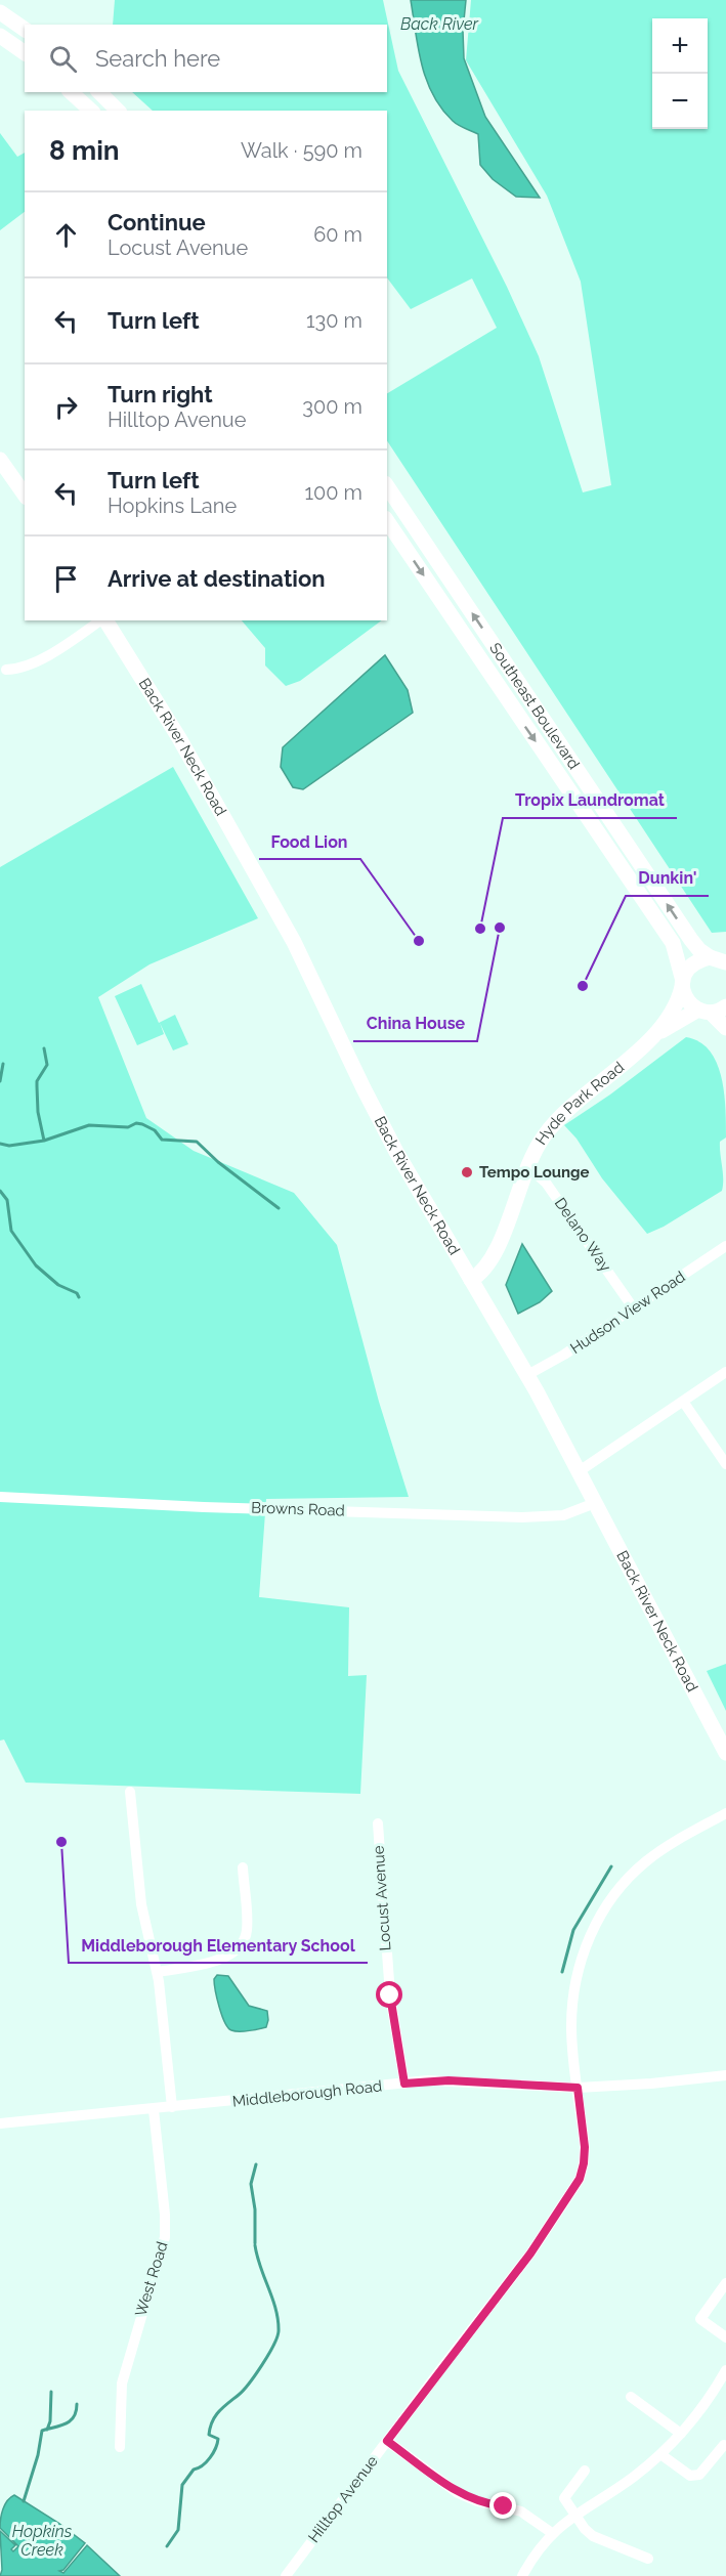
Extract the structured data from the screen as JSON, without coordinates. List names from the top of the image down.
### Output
{
  "streets": {
    "street": [
      "Southeast Boulevard",
      "Back River Neck Road",
      "Hyde Park Road",
      "Delano Way",
      "Hudson View Road",
      "Browns Road",
      "Locust Avenue",
      "Middleborough Road",
      "West Road",
      "Hilltop Avenue"
    ]
  },
  "crossings": [
    ["Southeast Boulevard", "Hyde Park Road"],
    ["Back River Neck Road", "Hyde Park Road"],
    ["Back River Neck Road", "Hudson View Road"],
    ["Back River Neck Road", "Browns Road"],
    ["Hyde Park Road", "Delano Way"],
    ["Delano Way", "Hudson View Road"],
    ["Locust Avenue", "Middleborough Road"],
    ["Middleborough Road", "West Road"],
    ["Middleborough Road", "Hilltop Avenue"]
  ],
  "water": ["Back River", "Hopkins Creek"],
  "places": [
    "China House",
    "Tropix Laundromat",
    "Food Lion",
    "Dunkin'",
    "Tempo Lounge",
    "Middleborough Elementary School"
  ],
  "page": {
    "map_buttons": ["+", "−"],
    "search": "Search here",
    "heading": ["8 min", "Walk · 590 m"],
    "list": [
      ["Continue", "Locust Avenue", "60 m"],
      ["Turn left", "130 m"],
      ["Turn right", "Hilltop Avenue", "300 m"],
      ["Turn left", "Hopkins Lane", "100 m"],
      "Arrive at destination"
    ]
  }
}
